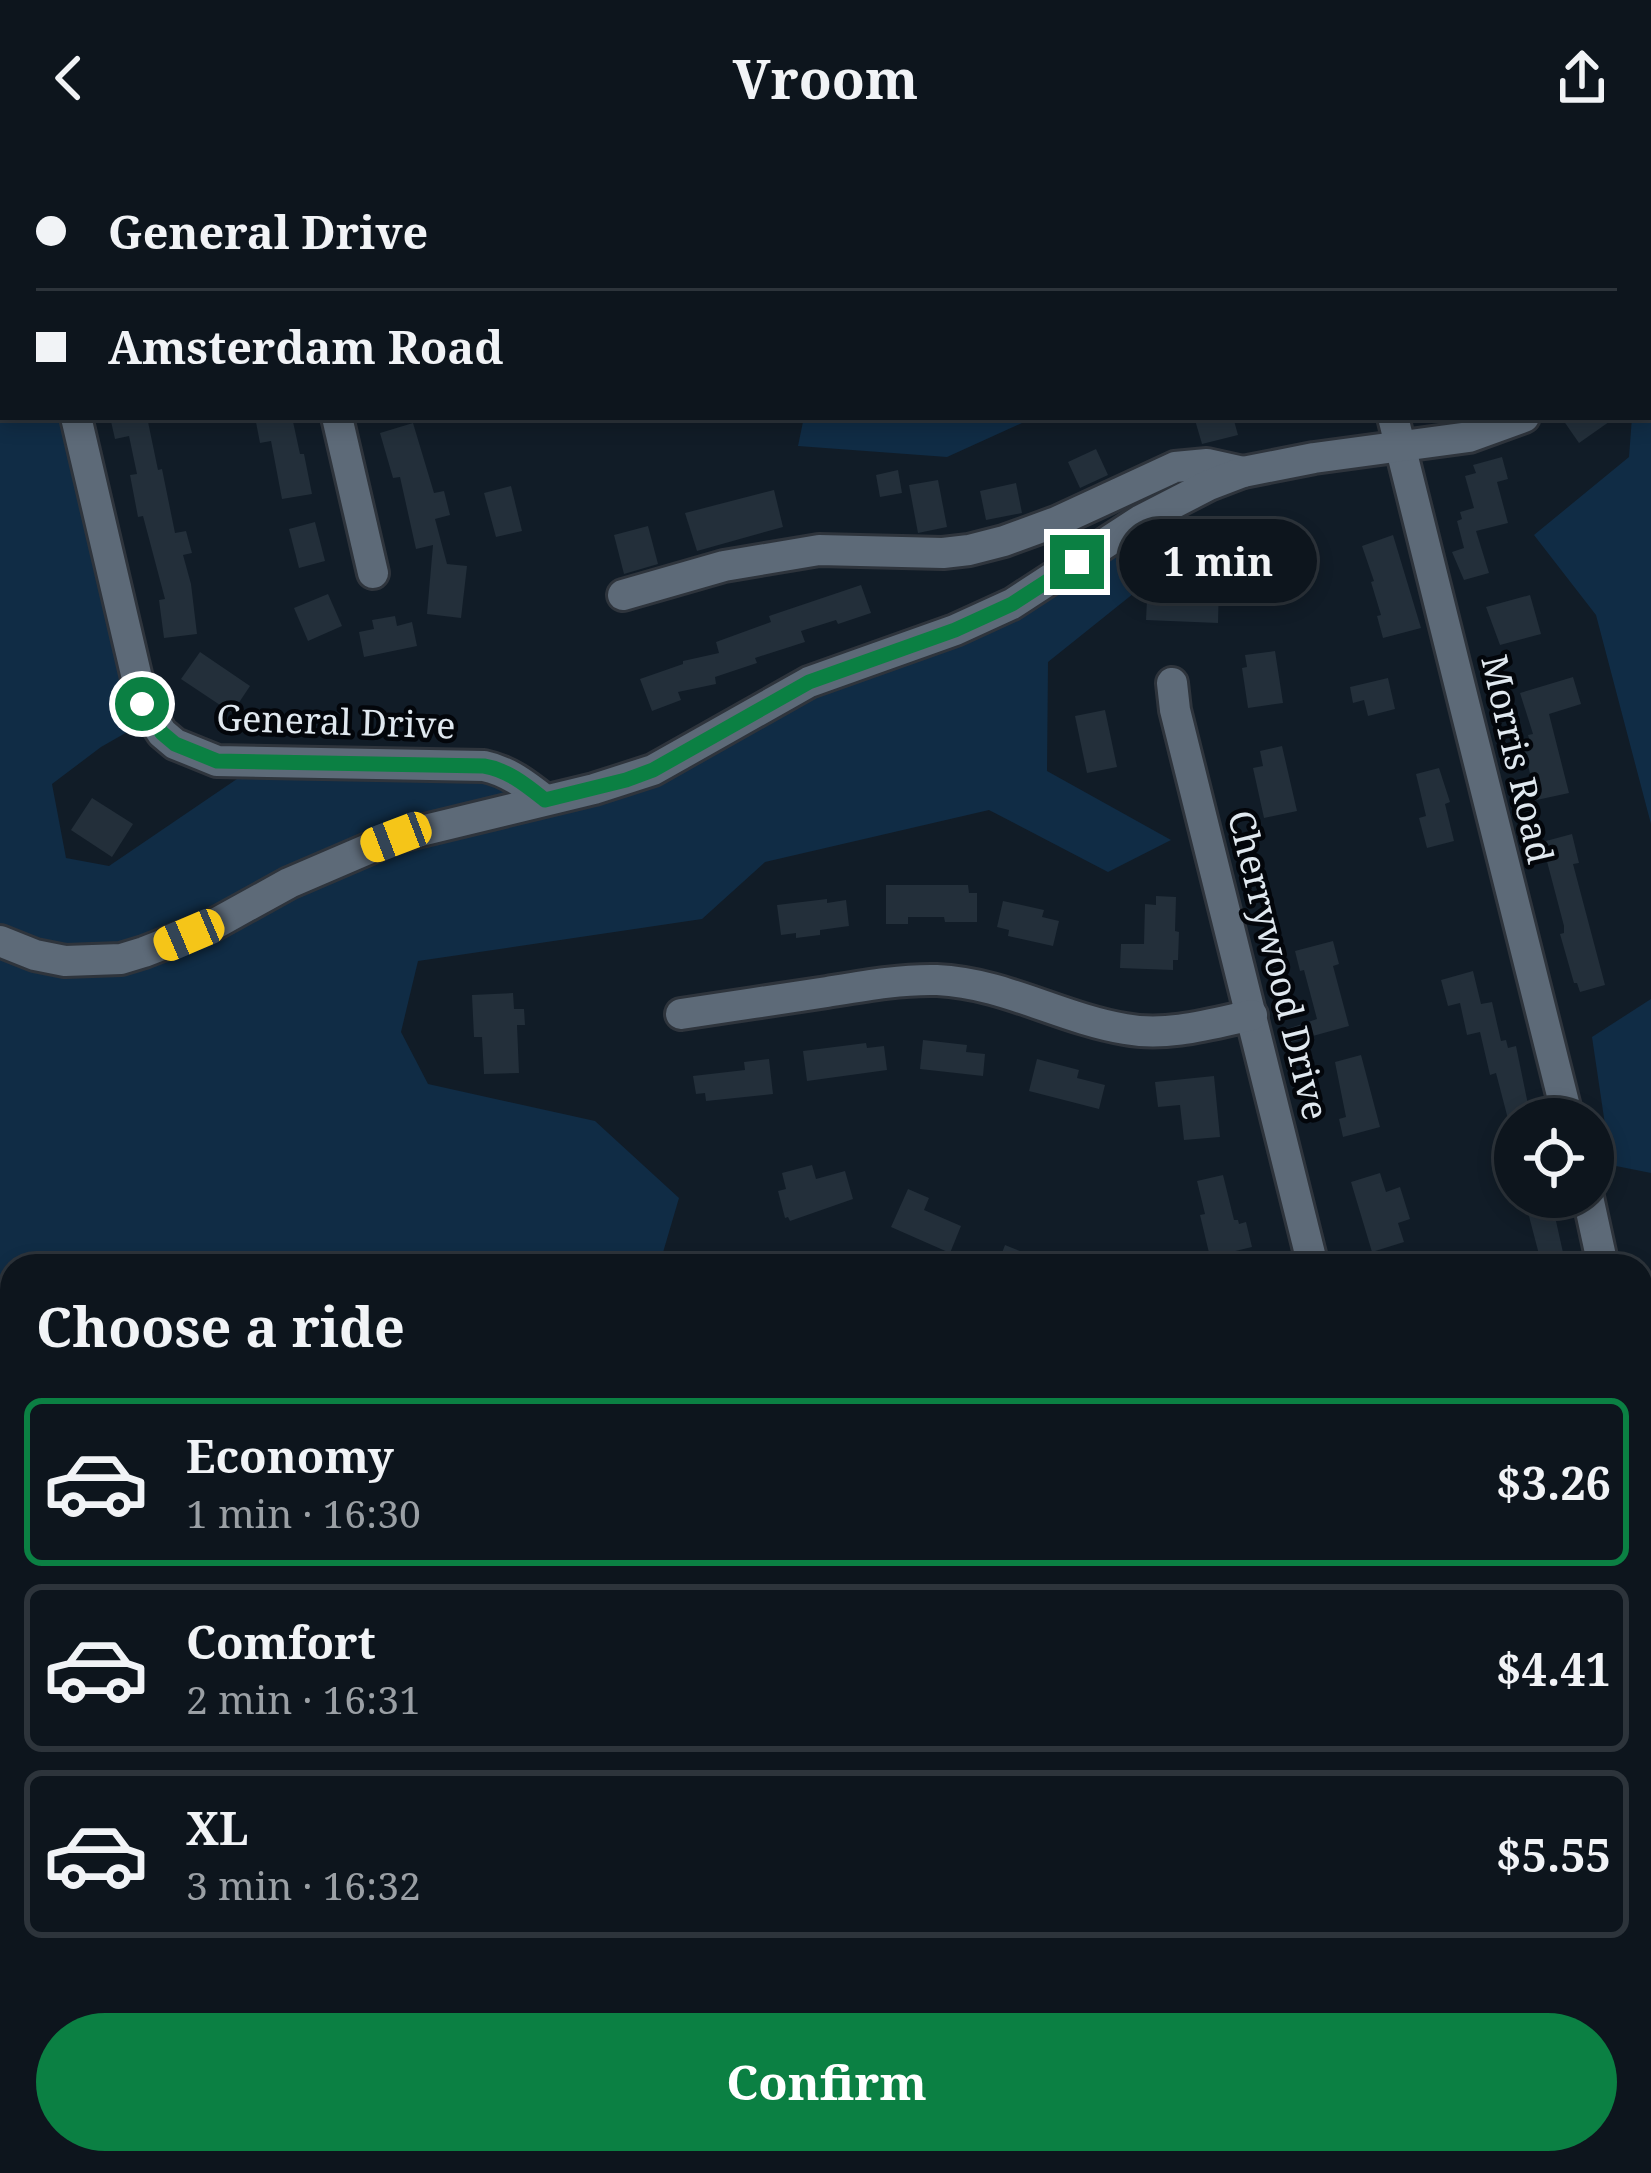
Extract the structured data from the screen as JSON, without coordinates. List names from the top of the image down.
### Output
{
  "streets": {
    "street": ["General Drive", "Morris Road", "Cherrywood Drive"]
  },
  "page": {
    "header": "Vroom",
    "banner": ["General Drive", "Amsterdam Road"],
    "bubble": "1 min",
    "heading": "Choose a ride",
    "list": [
      {
        "name": "Economy",
        "note": "1 min · 16:30",
        "value": "$3.26"
      },
      {
        "name": "Comfort",
        "note": "2 min · 16:31",
        "value": "$4.41"
      },
      {
        "name": "XL",
        "note": "3 min · 16:32",
        "value": "$5.55"
      }
    ],
    "buttons": "Confirm"
  }
}
